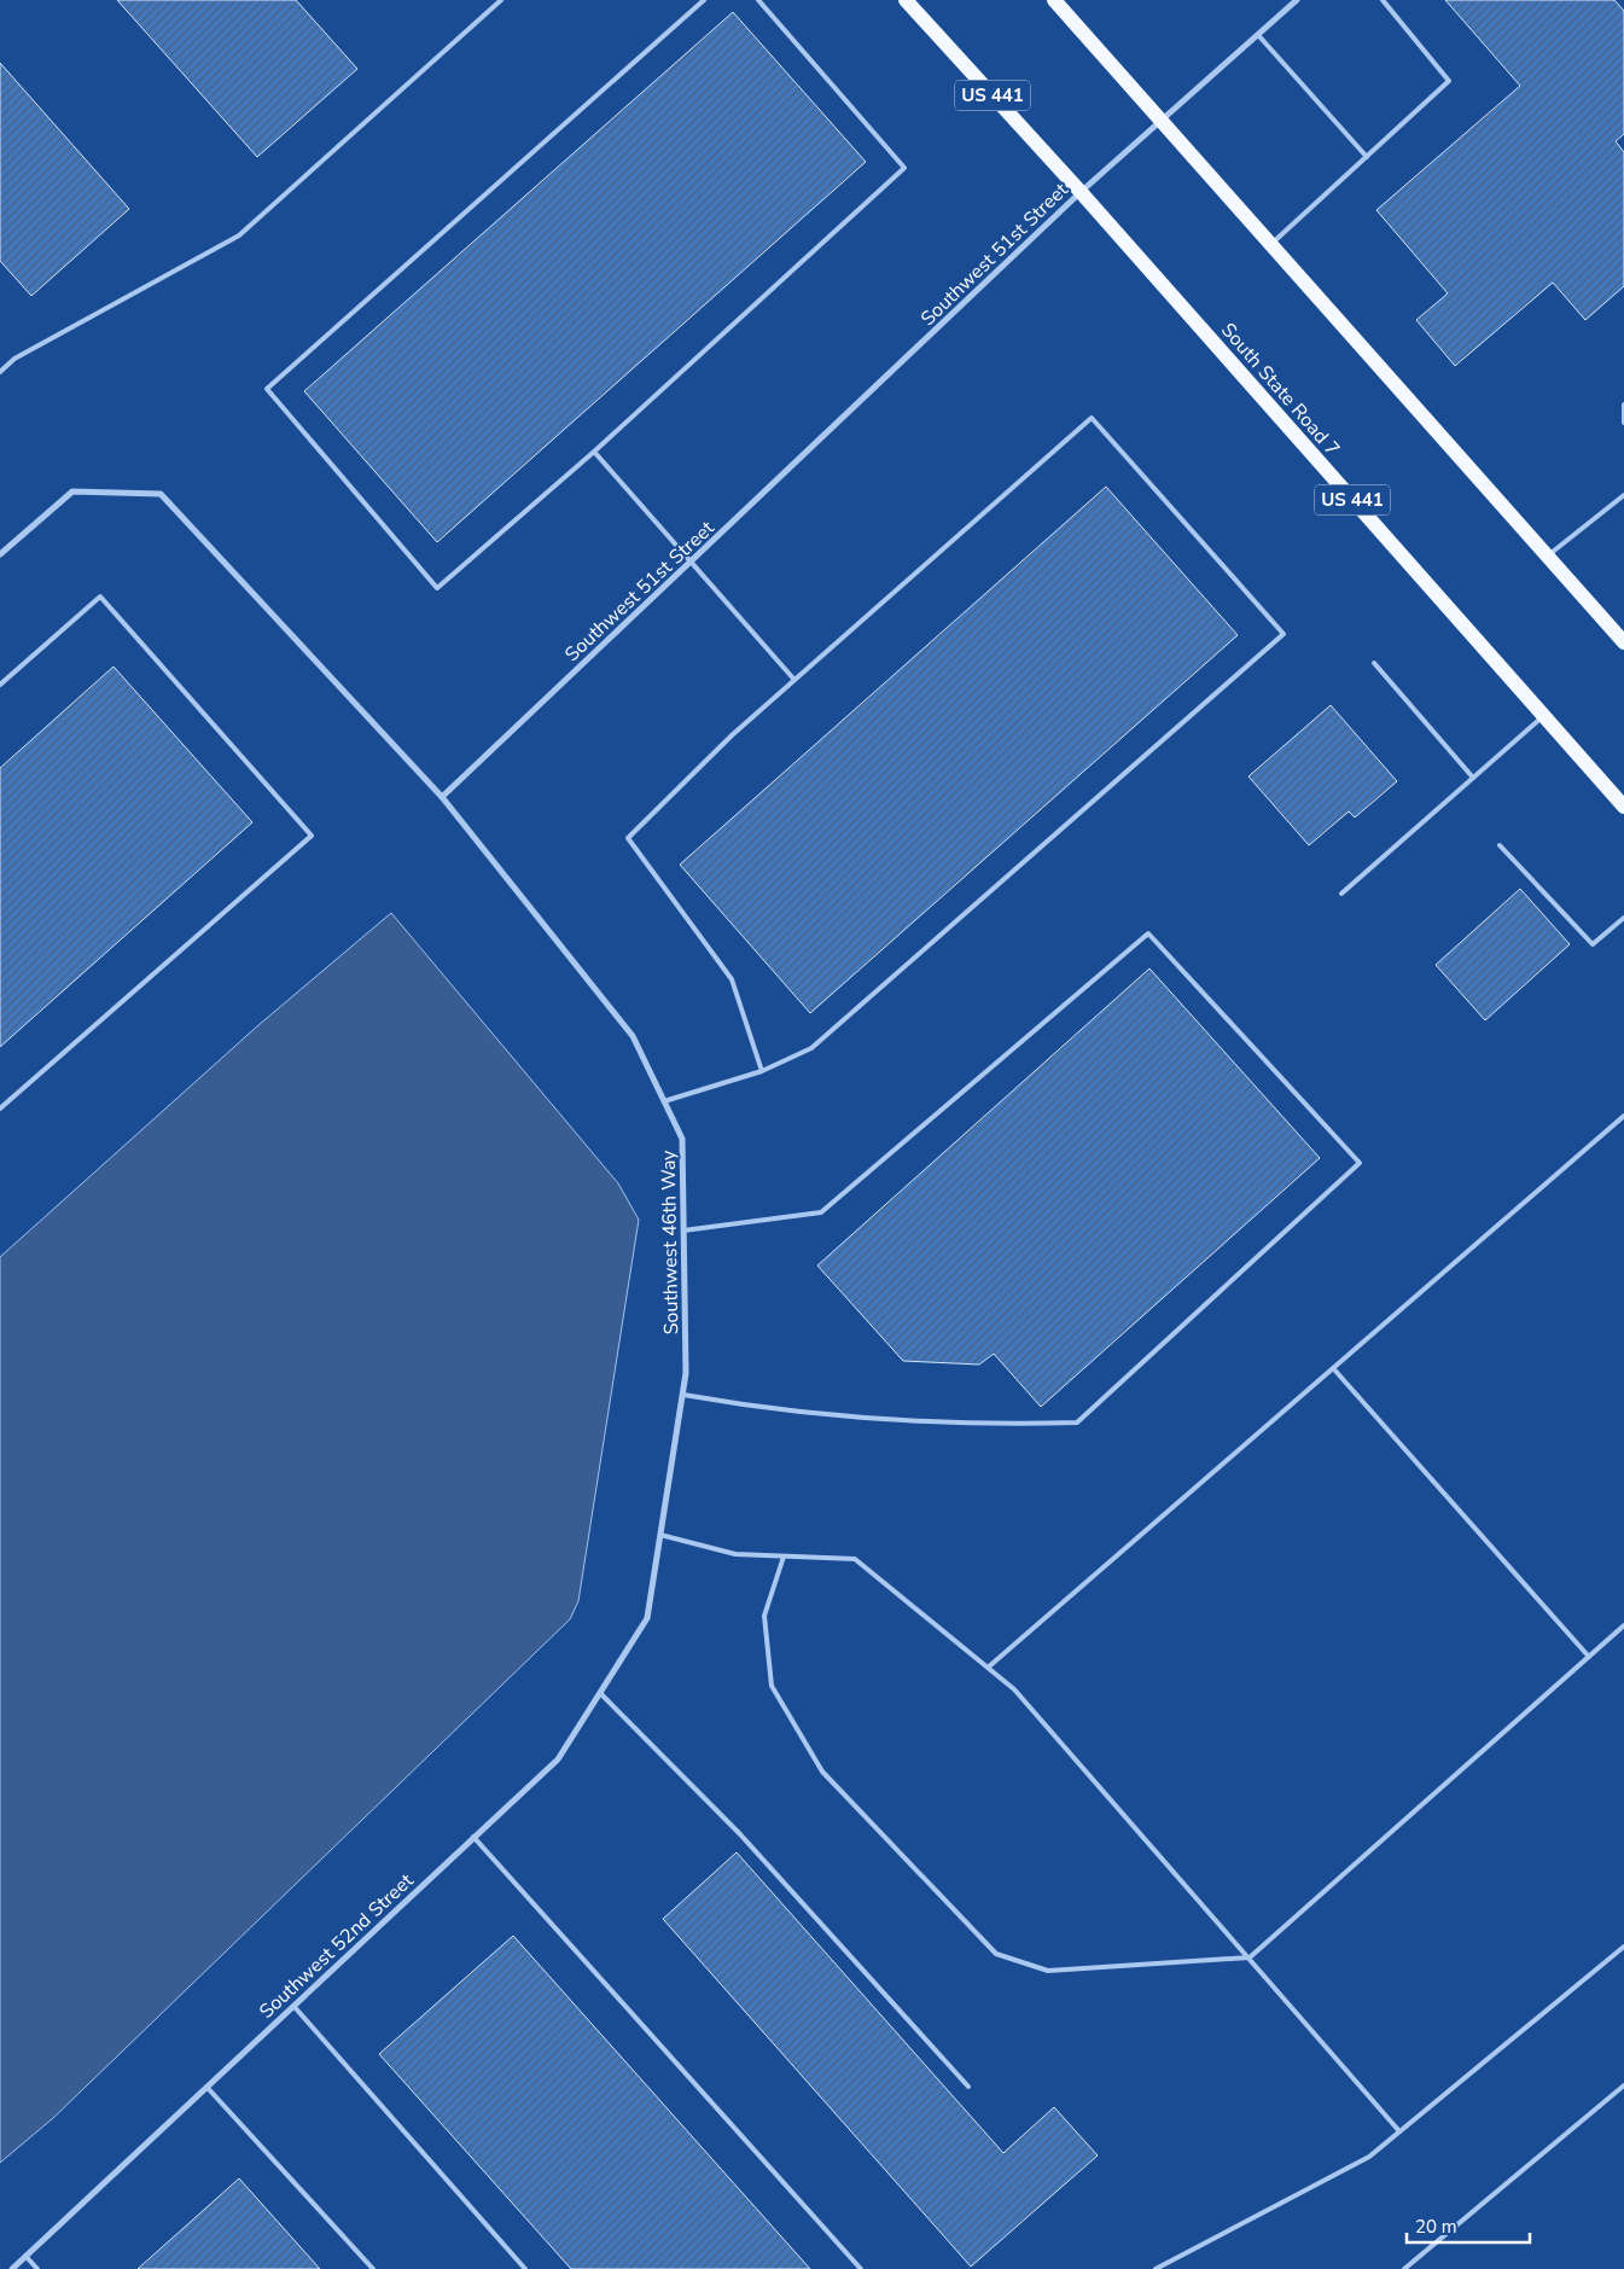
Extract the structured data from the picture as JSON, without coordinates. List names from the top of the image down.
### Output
{
  "streets": {
    "main road": ["US 441", "South State Road 7"],
    "street": ["Southwest 51st Street", "Southwest 46th Way", "Southwest 52nd Street"]
  },
  "crossings": [
    ["Southwest 51st Street", "South State Road 7"],
    ["Southwest 51st Street", "Southwest 46th Way"],
    ["Southwest 46th Way", "Southwest 52nd Street"]
  ],
  "scale_bar": "20 m"
}
